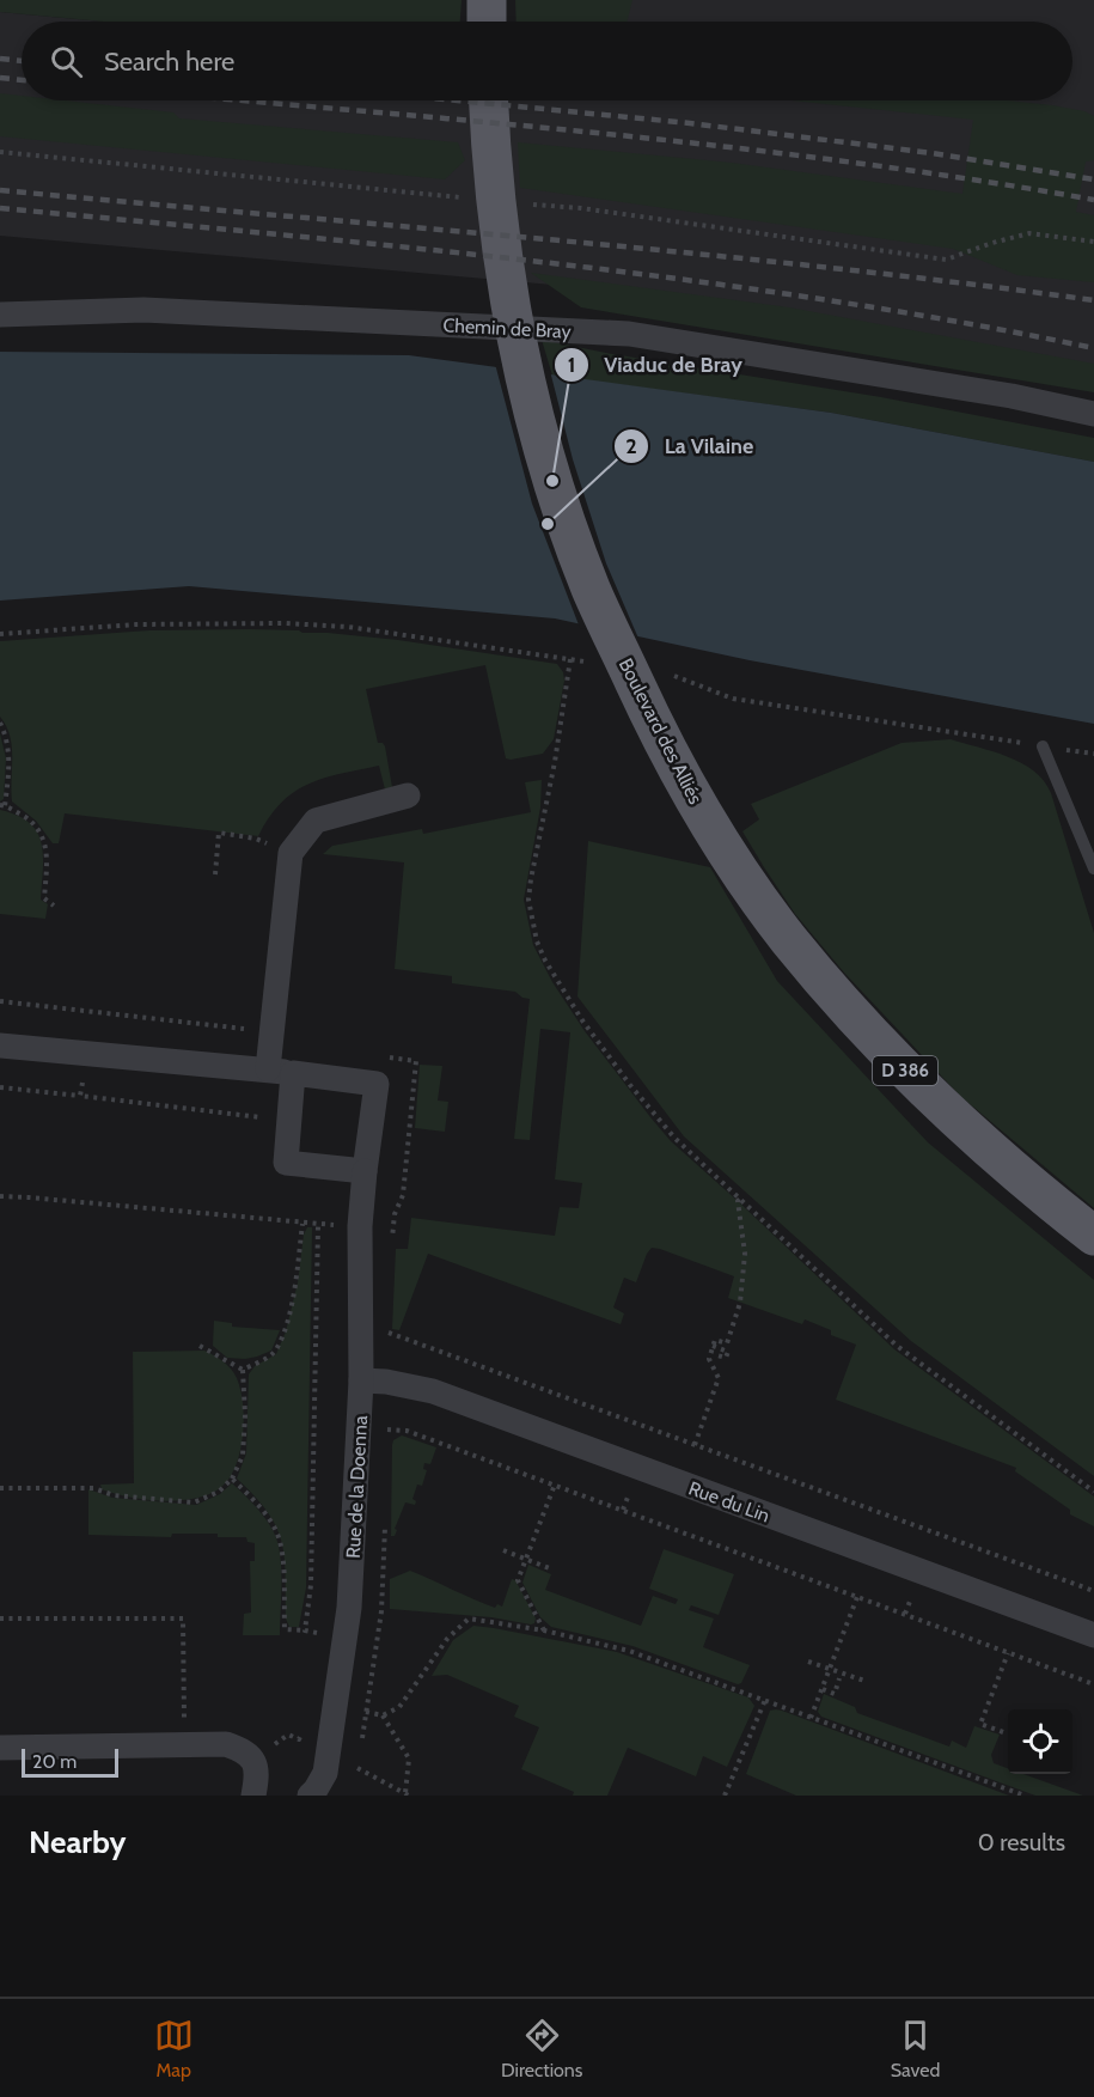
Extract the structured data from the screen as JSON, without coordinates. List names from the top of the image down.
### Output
{
  "streets": {
    "main road": ["Boulevard des Alliés", "D 386"],
    "street": ["Chemin de Bray", "Rue de la Doenna", "Rue du Lin"]
  },
  "crossings": [
    ["Rue de la Doenna", "Rue du Lin"]
  ],
  "places": ["Viaduc de Bray", "La Vilaine"],
  "scale_bar": "20 m",
  "page": {
    "search": "Search here",
    "scale": "20 m",
    "heading": ["Nearby", "0 results"],
    "nav": ["Map", "Directions", "Saved"]
  }
}
